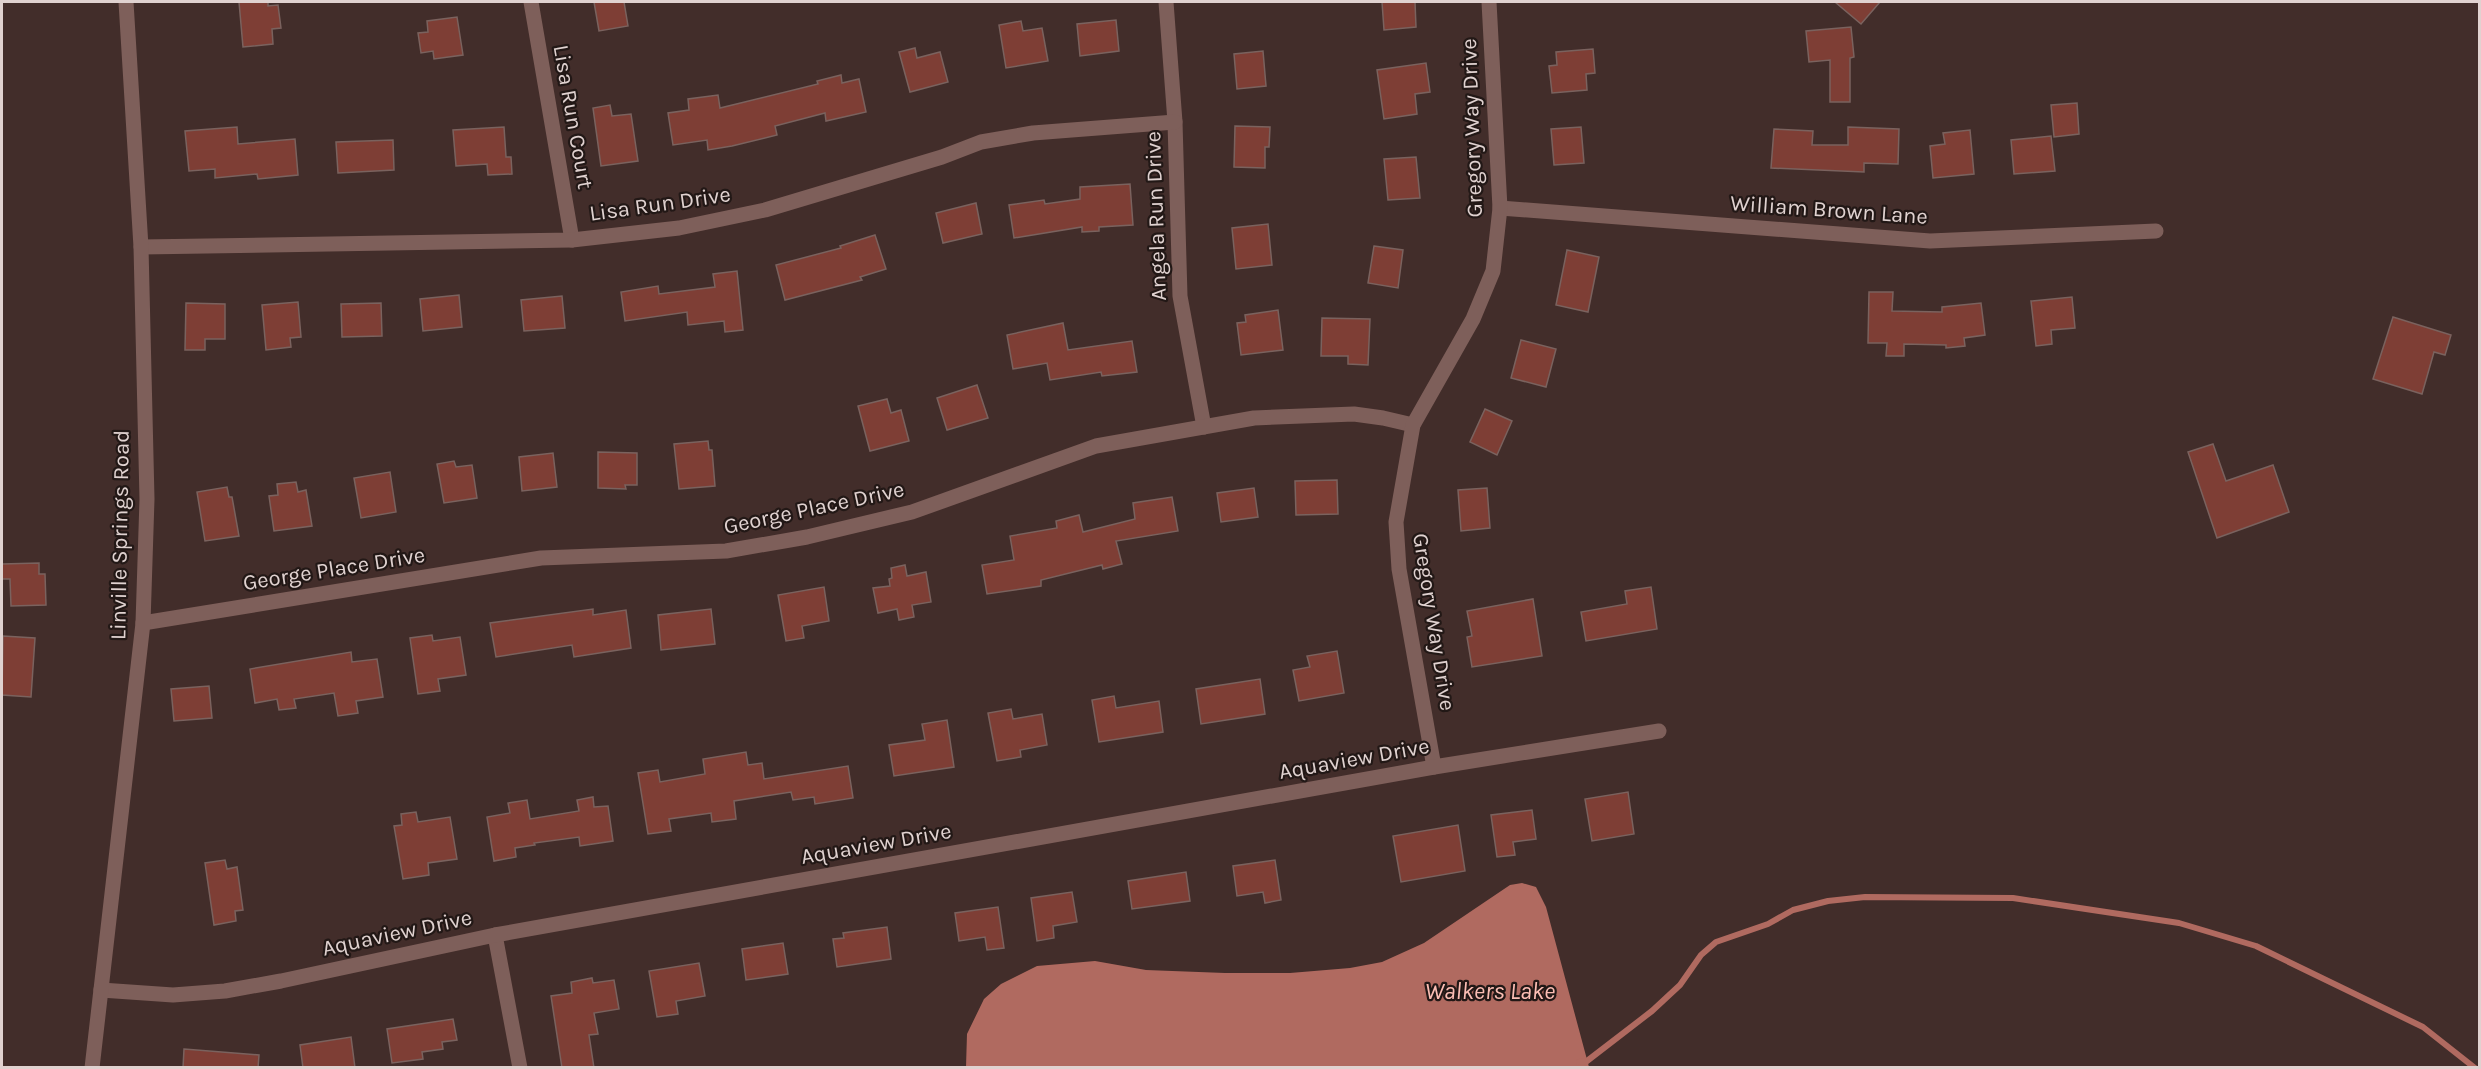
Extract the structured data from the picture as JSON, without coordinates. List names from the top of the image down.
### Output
{
  "streets": {
    "street": [
      "Lisa Run Court",
      "Gregory Way Drive",
      "Lisa Run Drive",
      "William Brown Lane",
      "Angela Run Drive",
      "George Place Drive",
      "Linville Springs Road",
      "Aquaview Drive"
    ]
  },
  "crossings": [
    ["Lisa Run Court", "Lisa Run Drive"],
    ["Gregory Way Drive", "William Brown Lane"],
    ["Gregory Way Drive", "George Place Drive"],
    ["Gregory Way Drive", "Aquaview Drive"],
    ["Lisa Run Drive", "Angela Run Drive"],
    ["Lisa Run Drive", "Linville Springs Road"],
    ["Angela Run Drive", "George Place Drive"],
    ["George Place Drive", "Linville Springs Road"],
    ["Linville Springs Road", "Aquaview Drive"]
  ],
  "water": ["Walkers Lake"]
}
